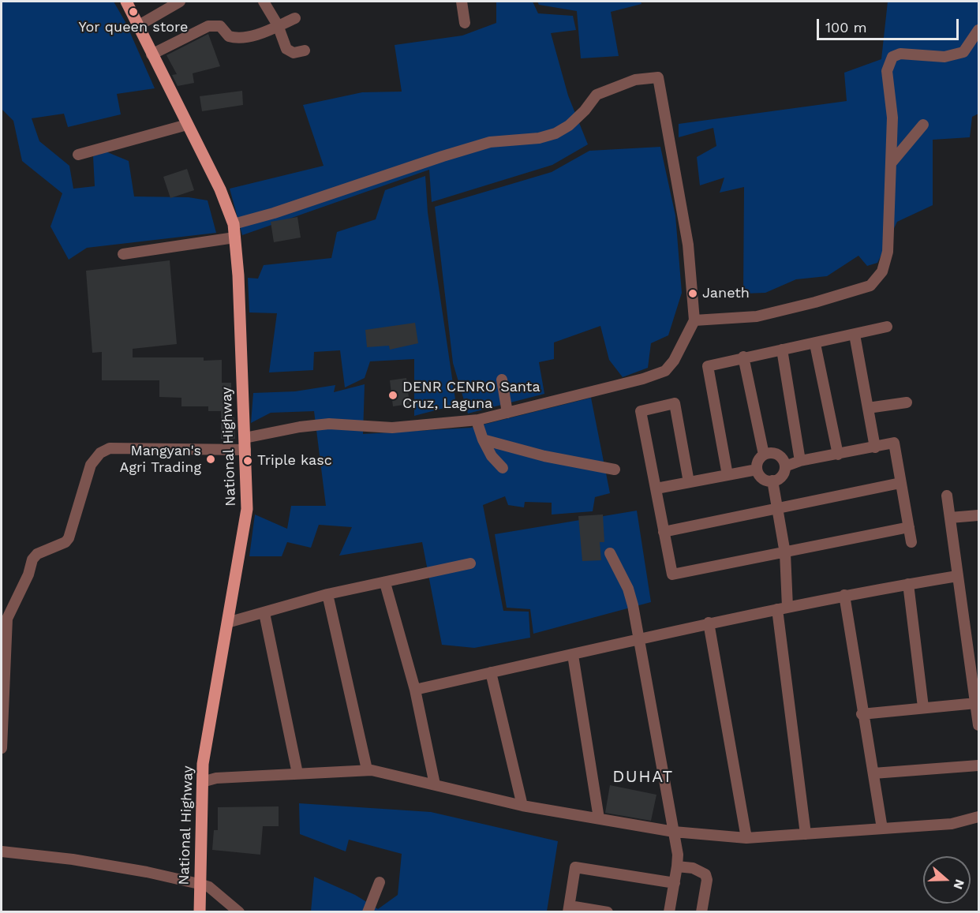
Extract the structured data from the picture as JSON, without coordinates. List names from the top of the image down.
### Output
{
  "streets": {
    "main road": ["National Highway"]
  },
  "districts": ["DUHAT"],
  "places": [
    "Yor queen store",
    "Janeth",
    "DENR CENRO Santa Cruz, Laguna",
    "Mangyan's Agri Trading",
    "Triple kasc"
  ],
  "scale_bar": "100 m",
  "north": "right"
}
